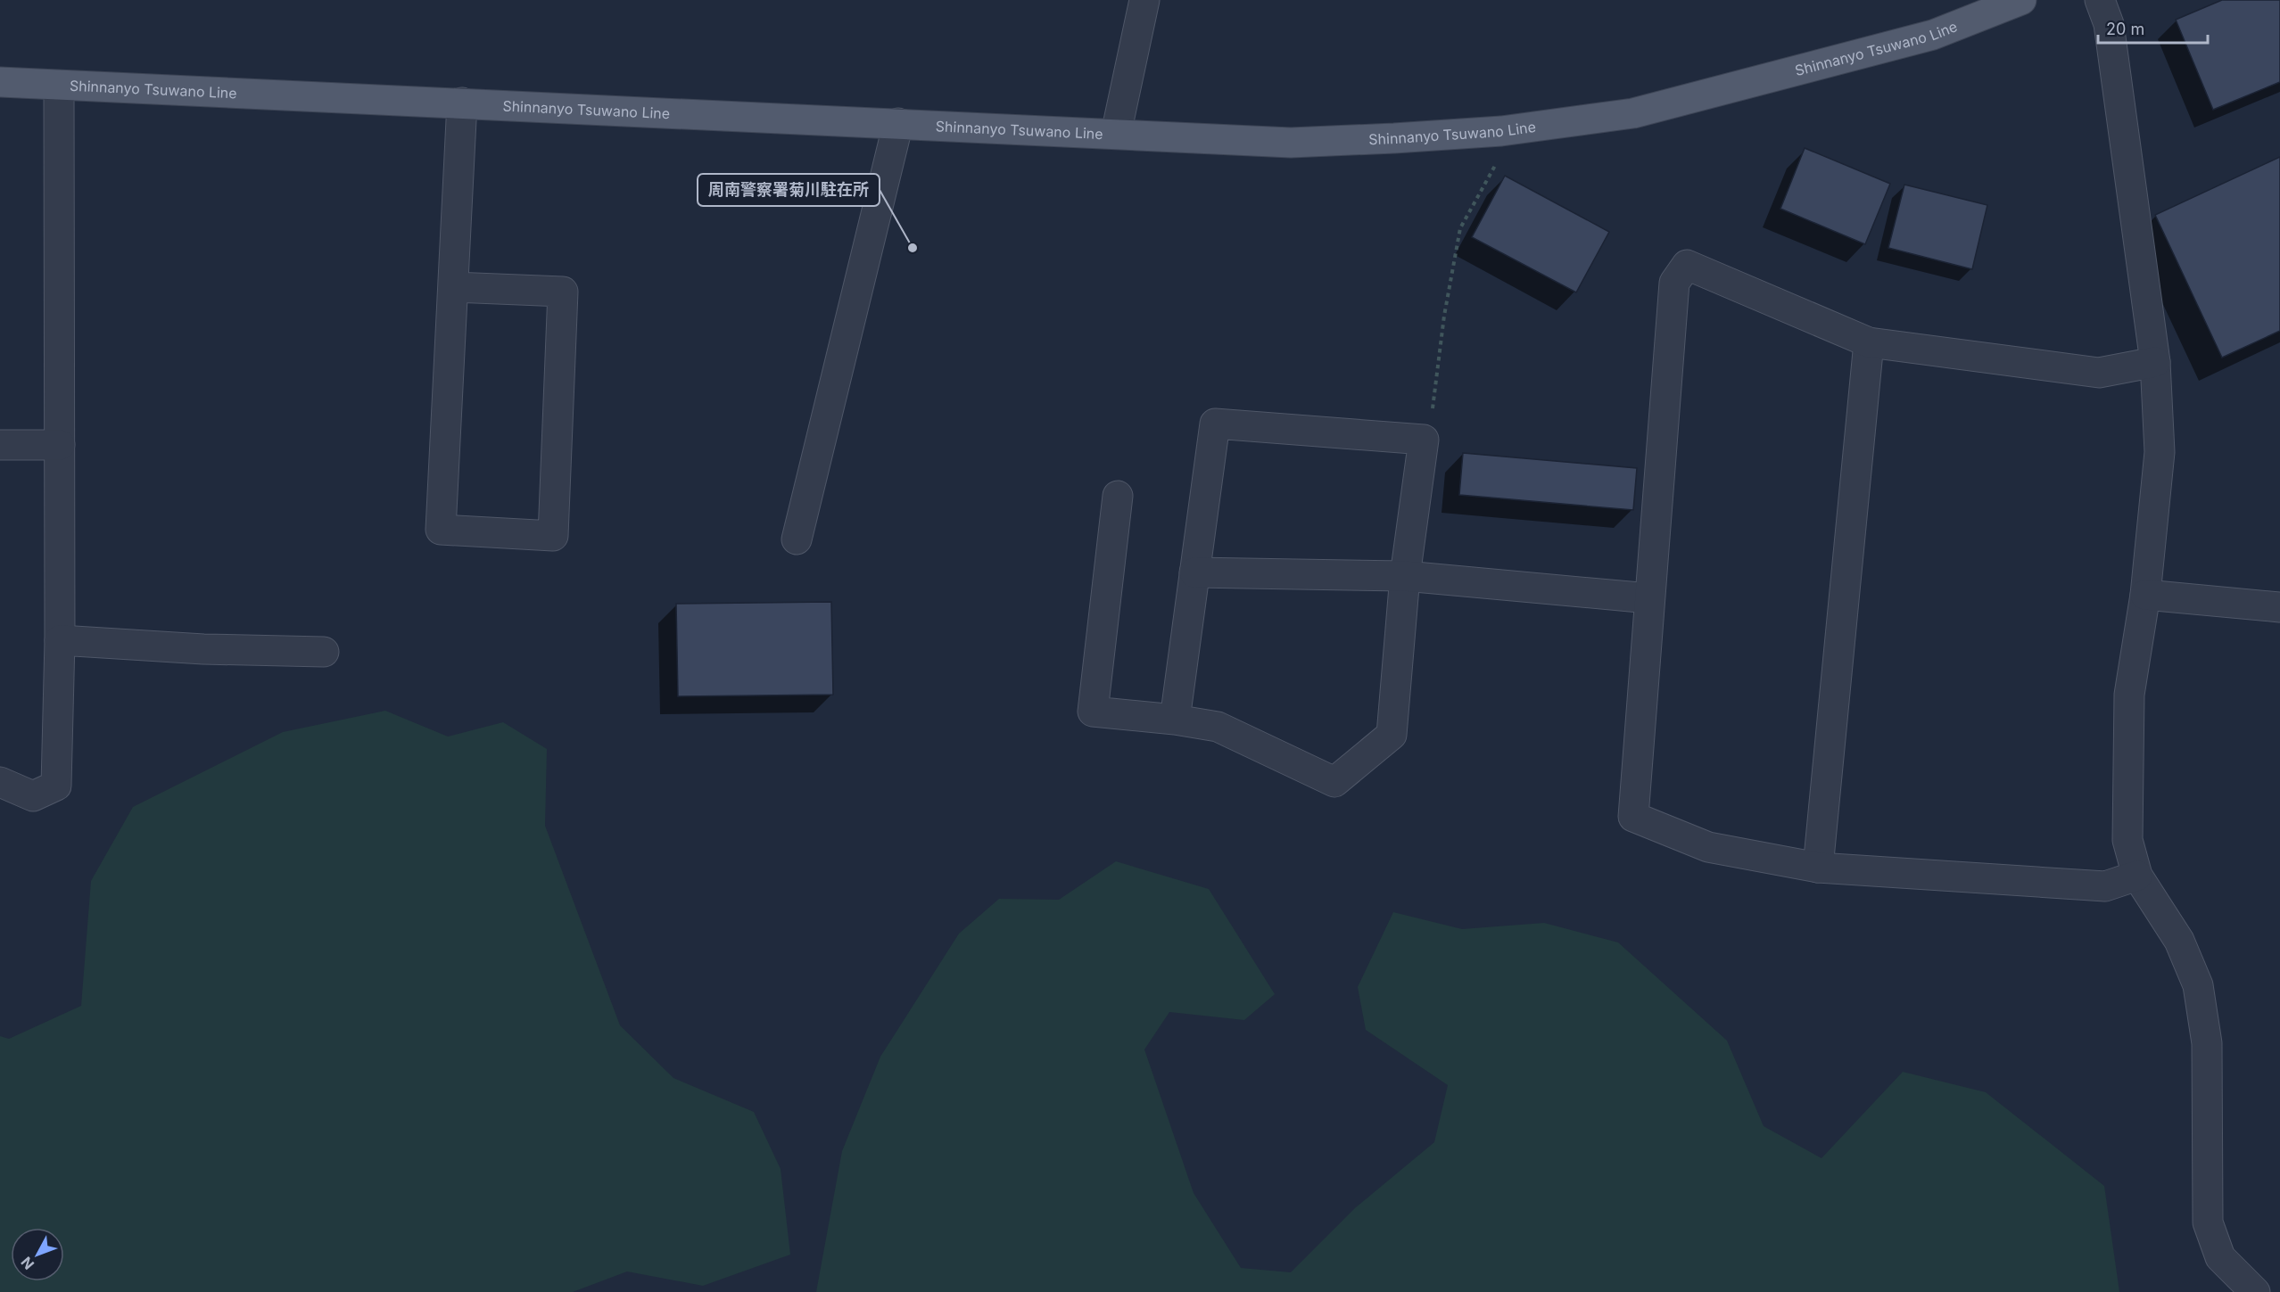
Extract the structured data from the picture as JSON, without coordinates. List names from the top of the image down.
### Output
{
  "streets": {
    "main road": ["Shinnanyo Tsuwano Line"]
  },
  "places": ["周南警察署菊川駐在所"],
  "scale_bar": "20 m",
  "north": "bottom left"
}
